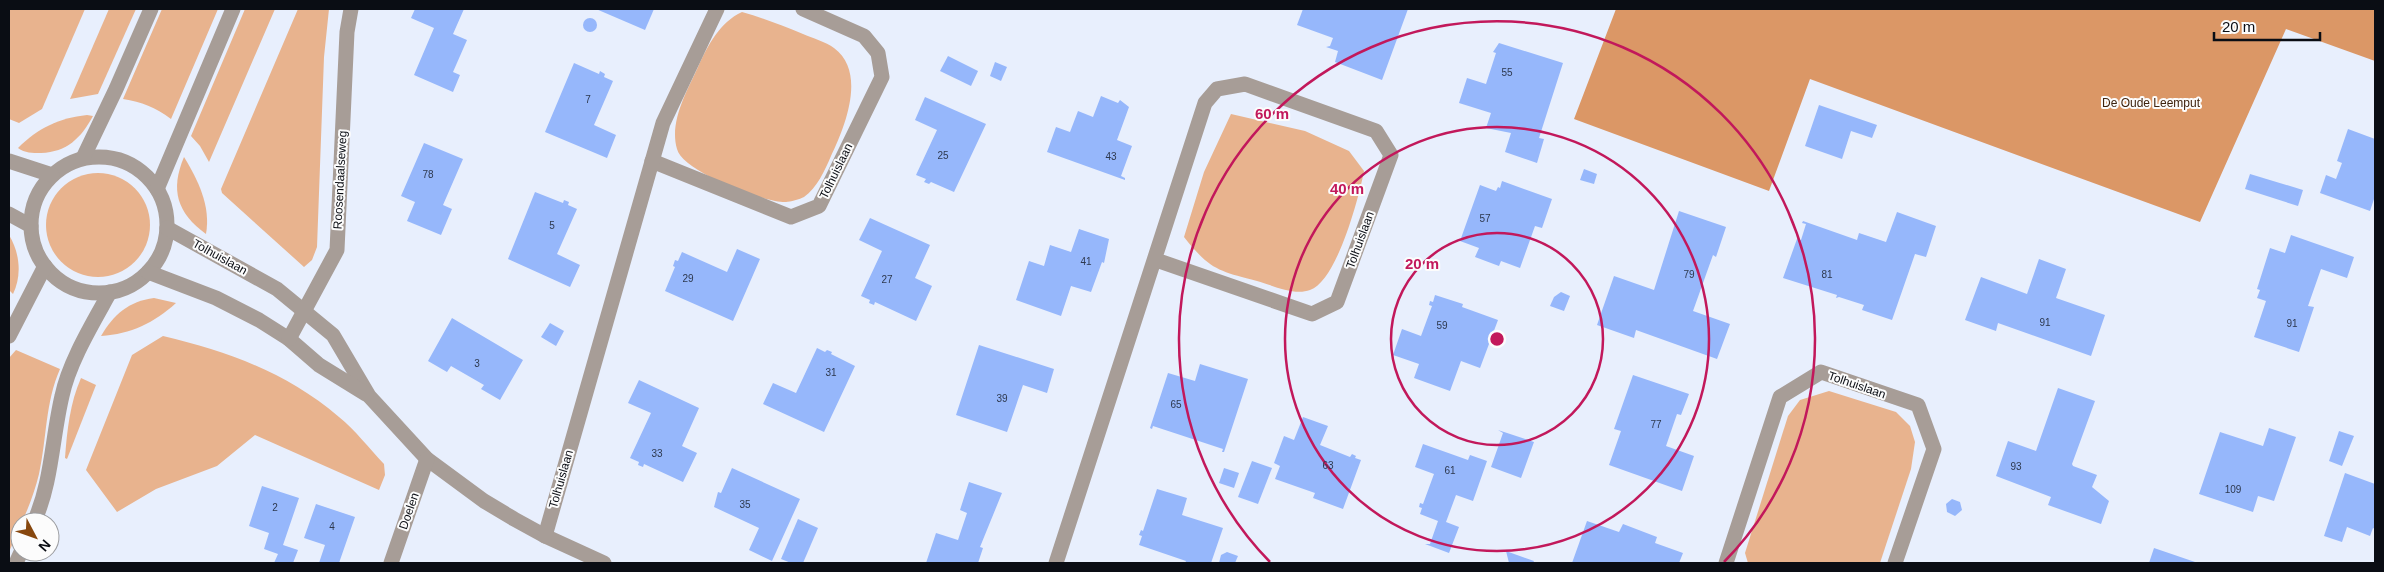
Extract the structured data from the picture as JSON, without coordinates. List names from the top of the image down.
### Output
{
  "streets": {
    "street": ["Tolhuislaan", "Roosendaalseweg", "Doelen"]
  },
  "crossings": [
    ["Tolhuislaan", "Roosendaalseweg"],
    ["Tolhuislaan", "Doelen"]
  ],
  "parks": ["De Oude Leemput"],
  "house_numbers": [
    "55",
    "7",
    "25",
    "43",
    "78",
    "57",
    "5",
    "41",
    "79",
    "81",
    "29",
    "27",
    "91",
    "91",
    "59",
    "3",
    "31",
    "39",
    "65",
    "77",
    "33",
    "63",
    "93",
    "61",
    "109",
    "35",
    "2",
    "4"
  ],
  "scale_bar": "20 m",
  "north": "bottom right",
  "rings": ["60 m", "40 m", "20 m"]
}
